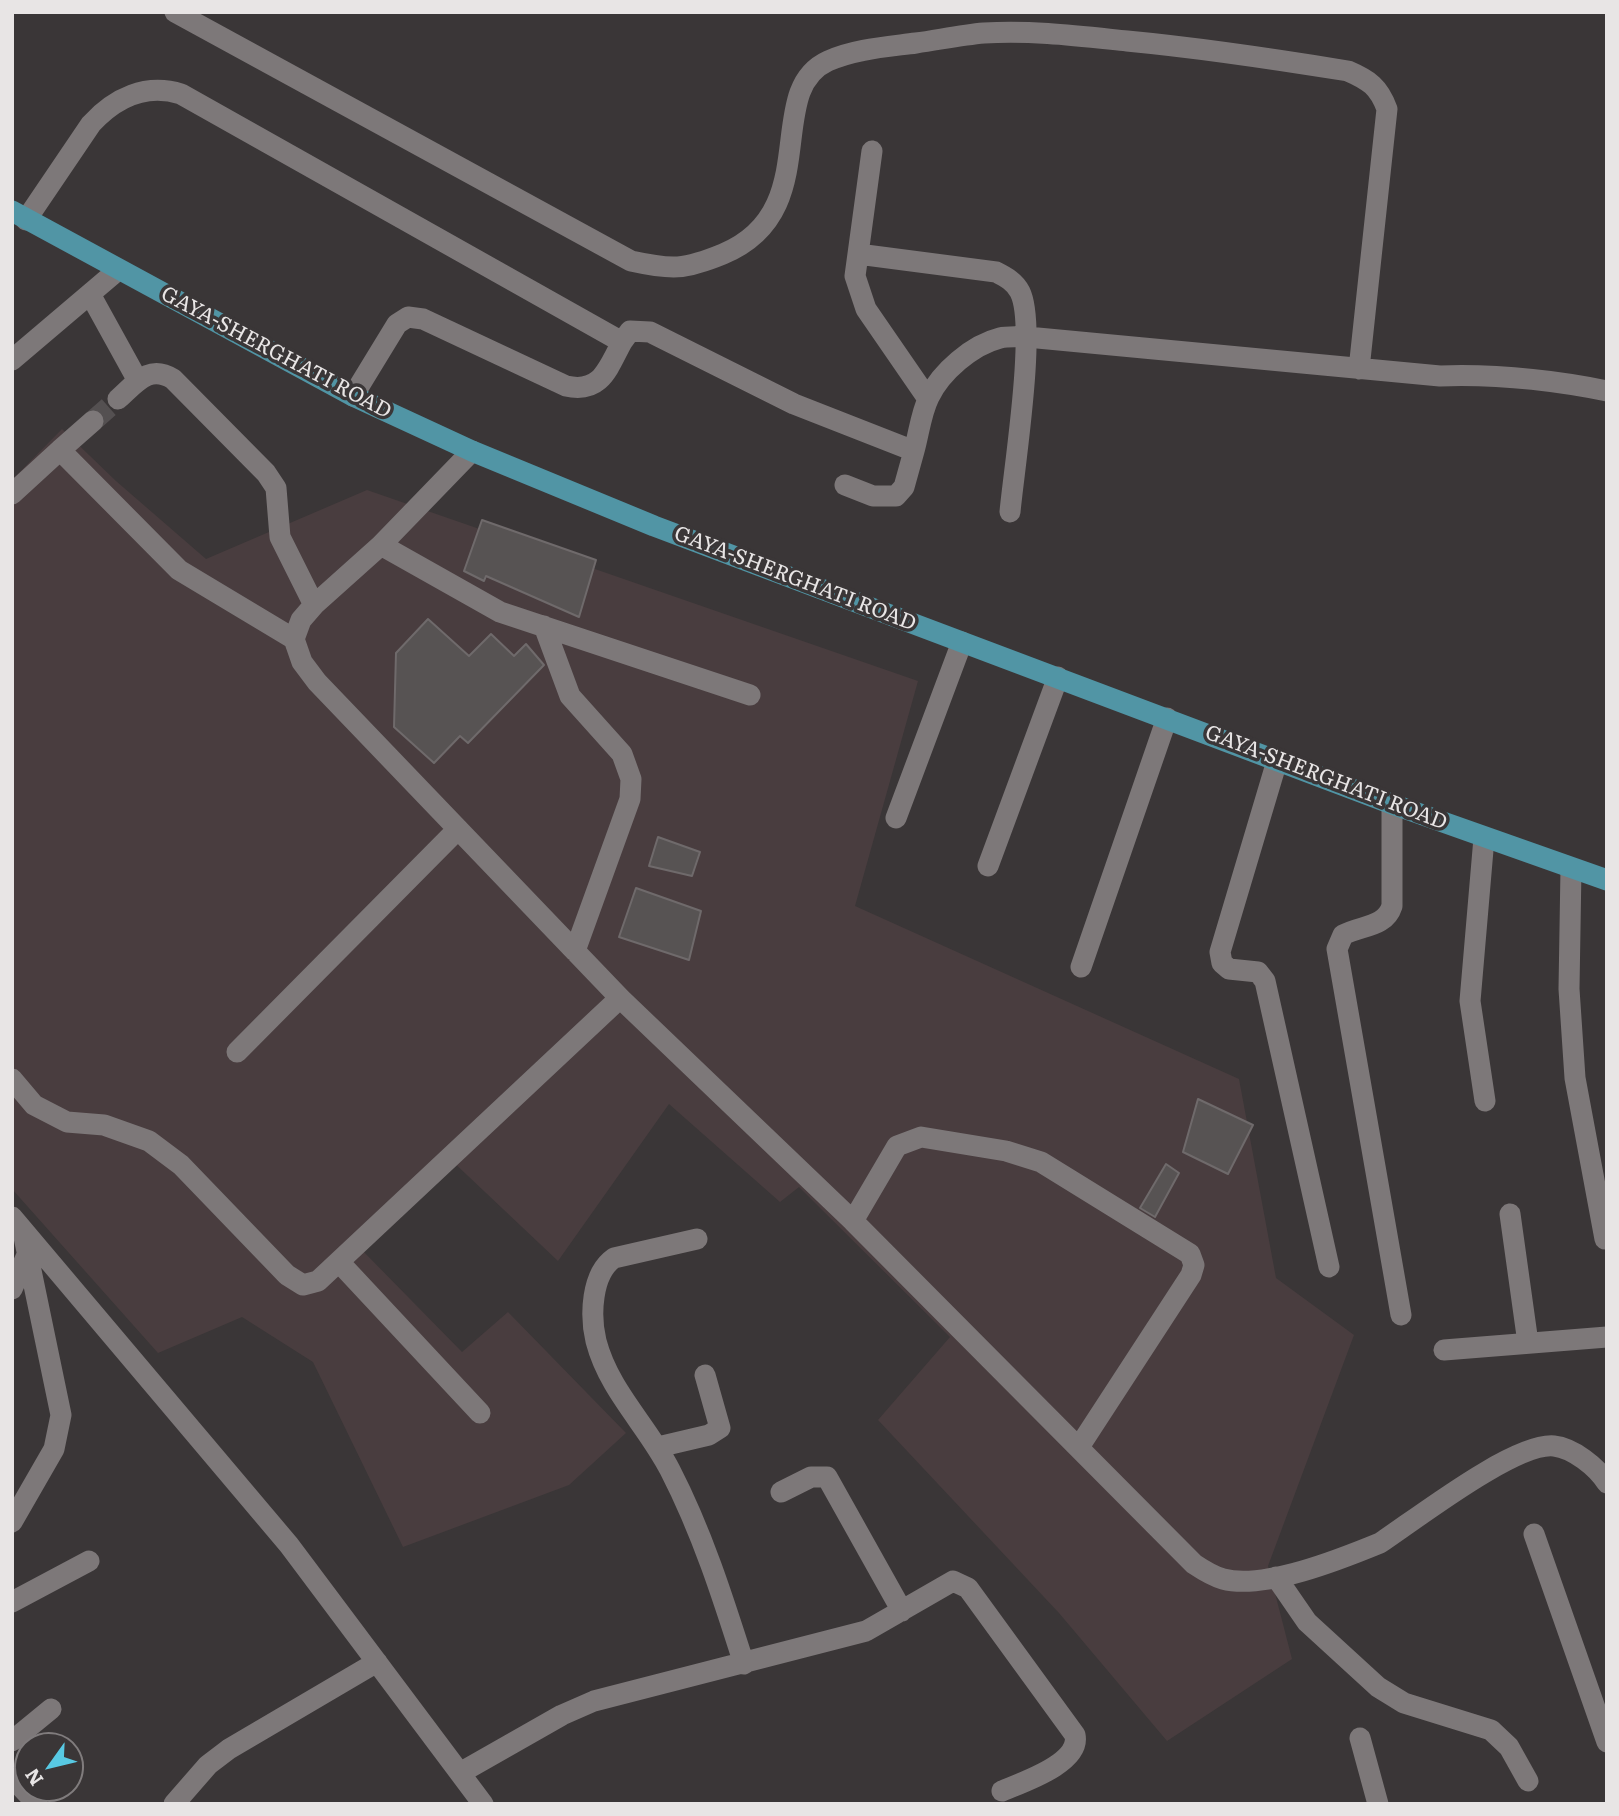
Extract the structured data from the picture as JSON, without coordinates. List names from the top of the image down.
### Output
{
  "streets": {
    "main road": ["GAYA-SHERGHATI ROAD"]
  },
  "north": "bottom left"
}
